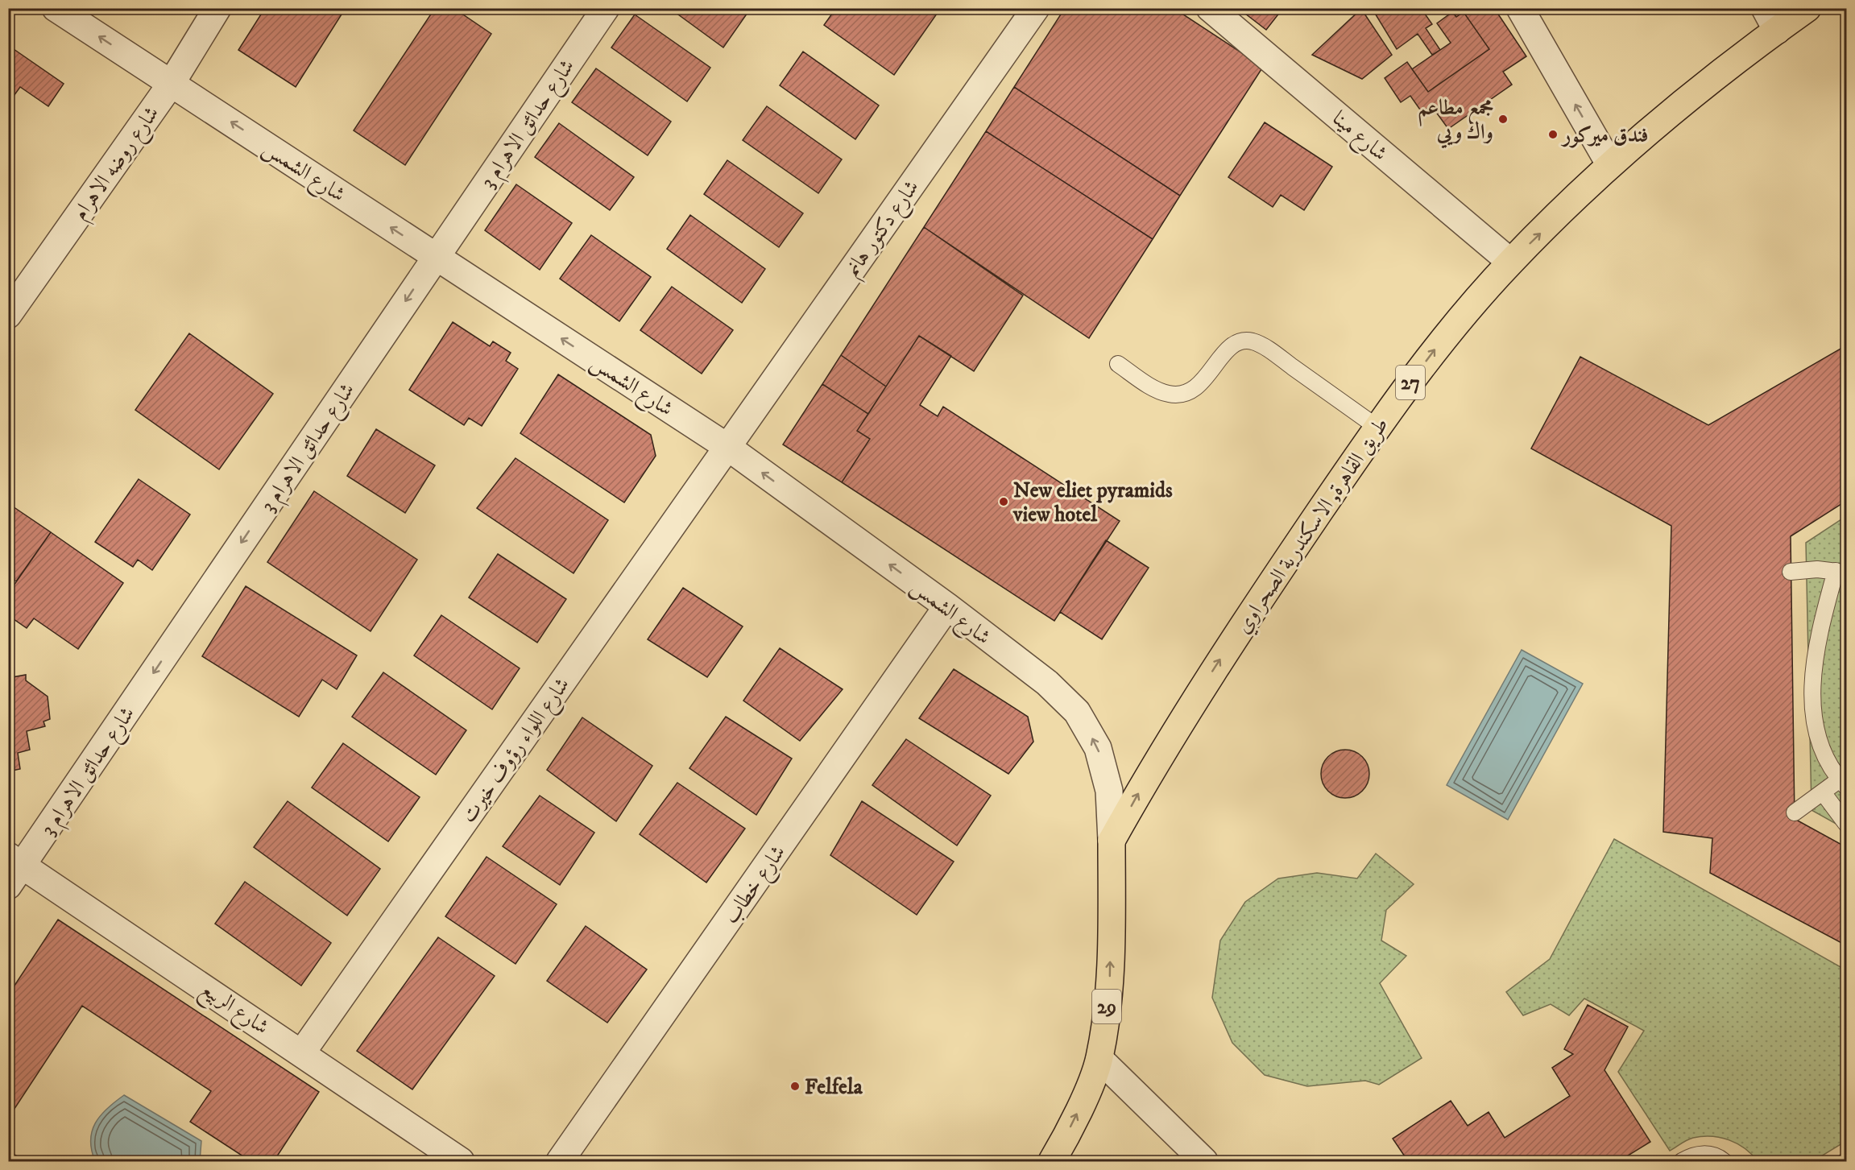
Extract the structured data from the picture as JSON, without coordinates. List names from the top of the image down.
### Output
{
  "streets": {
    "main road": ["27", "طريق القاهرة, الاسكندرية الصحراوي", "29"],
    "street": [
      "شارع حدائق الاهرام 3",
      "شارع مينا",
      "شارع روضه الاهرام",
      "شارع الشمس",
      "شارع دكتور هانم",
      "شارع اللواء رؤوف خيرت",
      "شارع خطاب",
      "شارع الربيع"
    ]
  },
  "crossings": [
    ["شارع حدائق الاهرام 3", "شارع الشمس"],
    ["شارع حدائق الاهرام 3", "شارع الربيع"],
    ["شارع مينا", "طريق القاهرة, الاسكندرية الصحراوي"],
    ["شارع روضه الاهرام", "شارع الشمس"],
    ["شارع الشمس", "شارع دكتور هانم"],
    ["شارع الشمس", "طريق القاهرة, الاسكندرية الصحراوي"],
    ["شارع الشمس", "شارع اللواء رؤوف خيرت"],
    ["شارع الشمس", "شارع خطاب"],
    ["شارع الشمس", "29"],
    ["شارع دكتور هانم", "شارع اللواء رؤوف خيرت"],
    ["طريق القاهرة, الاسكندرية الصحراوي", "29"],
    ["شارع اللواء رؤوف خيرت", "شارع الربيع"]
  ],
  "one_way": ["شارع حدائق الاهرام 3", "شارع الشمس", "طريق القاهرة, الاسكندرية الصحراوي"],
  "places": [
    "مجمع مطاعم واك ويي",
    "فندق ميركور",
    "New eliet pyramids view hotel",
    "Felfela"
  ]
}
